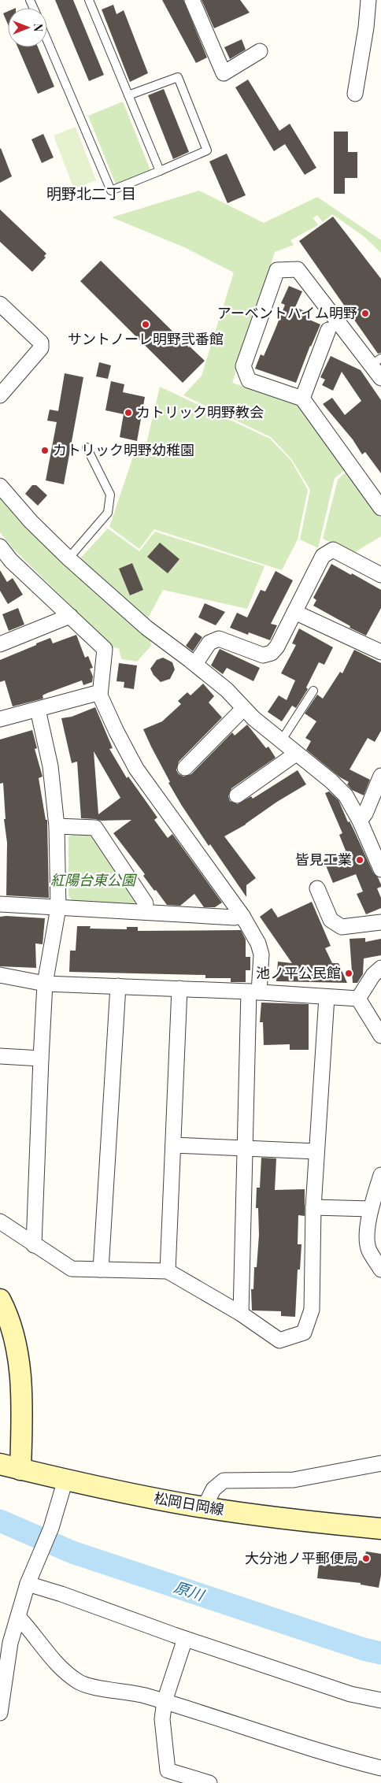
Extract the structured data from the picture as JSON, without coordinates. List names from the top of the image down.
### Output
{
  "streets": {
    "main road": ["松岡日岡線"]
  },
  "districts": ["明野北二丁目"],
  "water": ["原川"],
  "parks": ["紅陽台東公園"],
  "places": [
    "アーベントハイム明野",
    "サントノーレ明野弐番館",
    "カトリック明野教会",
    "カトリック明野幼稚園",
    "皆見工業",
    "池ノ平公民館",
    "大分池ノ平郵便局"
  ],
  "north": "right"
}
